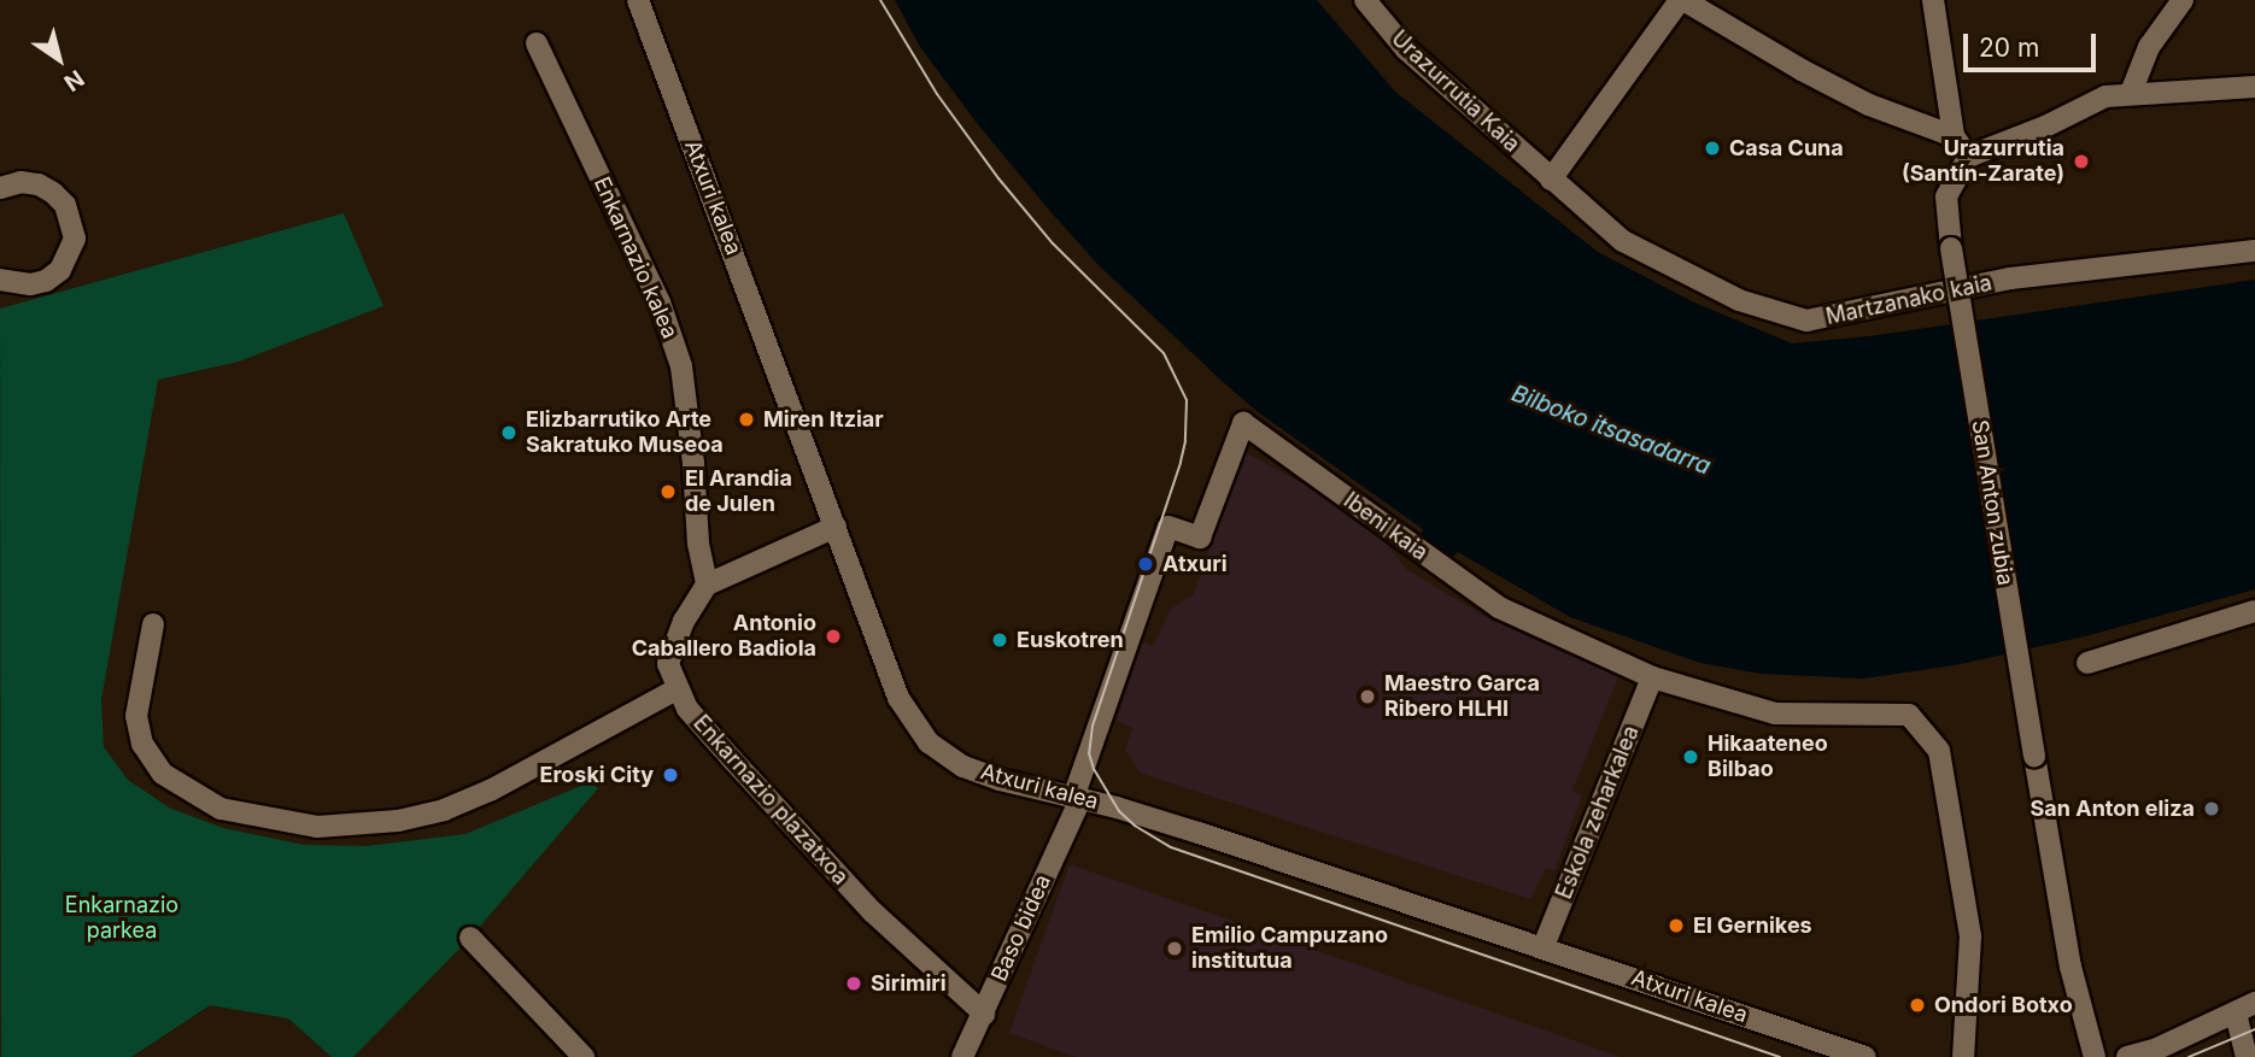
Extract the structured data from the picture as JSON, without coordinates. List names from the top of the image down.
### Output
{
  "streets": {
    "street": [
      "Urazurrutia Kaia",
      "Atxuri kalea",
      "Enkarnazio kalea",
      "Martzanako kaia",
      "San Anton zubia",
      "Ibeni kaia",
      "Enkarnazio plazatxoa",
      "Eskola zeharkalea",
      "Baso bidea"
    ]
  },
  "crossings": [
    ["Urazurrutia Kaia", "Martzanako kaia"],
    ["Atxuri kalea", "Ibeni kaia"],
    ["Atxuri kalea", "Eskola zeharkalea"],
    ["Atxuri kalea", "Baso bidea"],
    ["Ibeni kaia", "Eskola zeharkalea"],
    ["Ibeni kaia", "Baso bidea"],
    ["Enkarnazio plazatxoa", "Baso bidea"]
  ],
  "water": ["Bilboko itsasadarra"],
  "parks": ["Enkarnazio parkea"],
  "places": [
    "Casa Cuna",
    "Urazurrutia (Santín-Zarate)",
    "Miren Itziar",
    "Elizbarrutiko Arte Sakratuko Museoa",
    "El Arandia de Julen",
    "Atxuri",
    "Antonio Caballero Badiola",
    "Euskotren",
    "Maestro Garca Ribero HLHI",
    "Hikaateneo Bilbao",
    "Eroski City",
    "San Anton eliza",
    "El Gernikes",
    "Emilio Campuzano institutua",
    "Sirimiri",
    "Ondori Botxo"
  ],
  "scale_bar": "20 m",
  "north": "bottom right"
}
